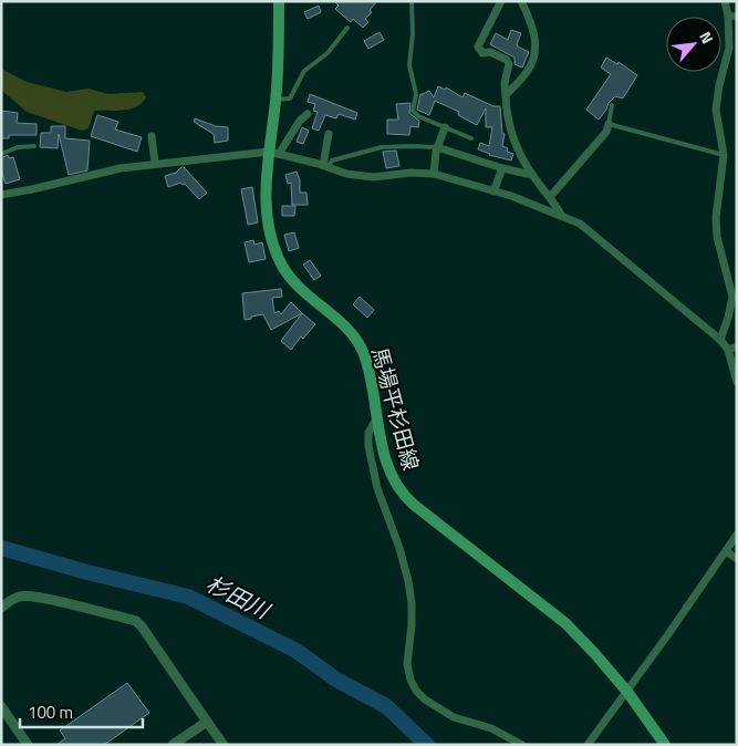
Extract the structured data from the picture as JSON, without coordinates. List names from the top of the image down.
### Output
{
  "streets": {
    "main road": ["馬場平杉田線"]
  },
  "water": ["杉田川"],
  "scale_bar": "100 m",
  "north": "top right"
}
